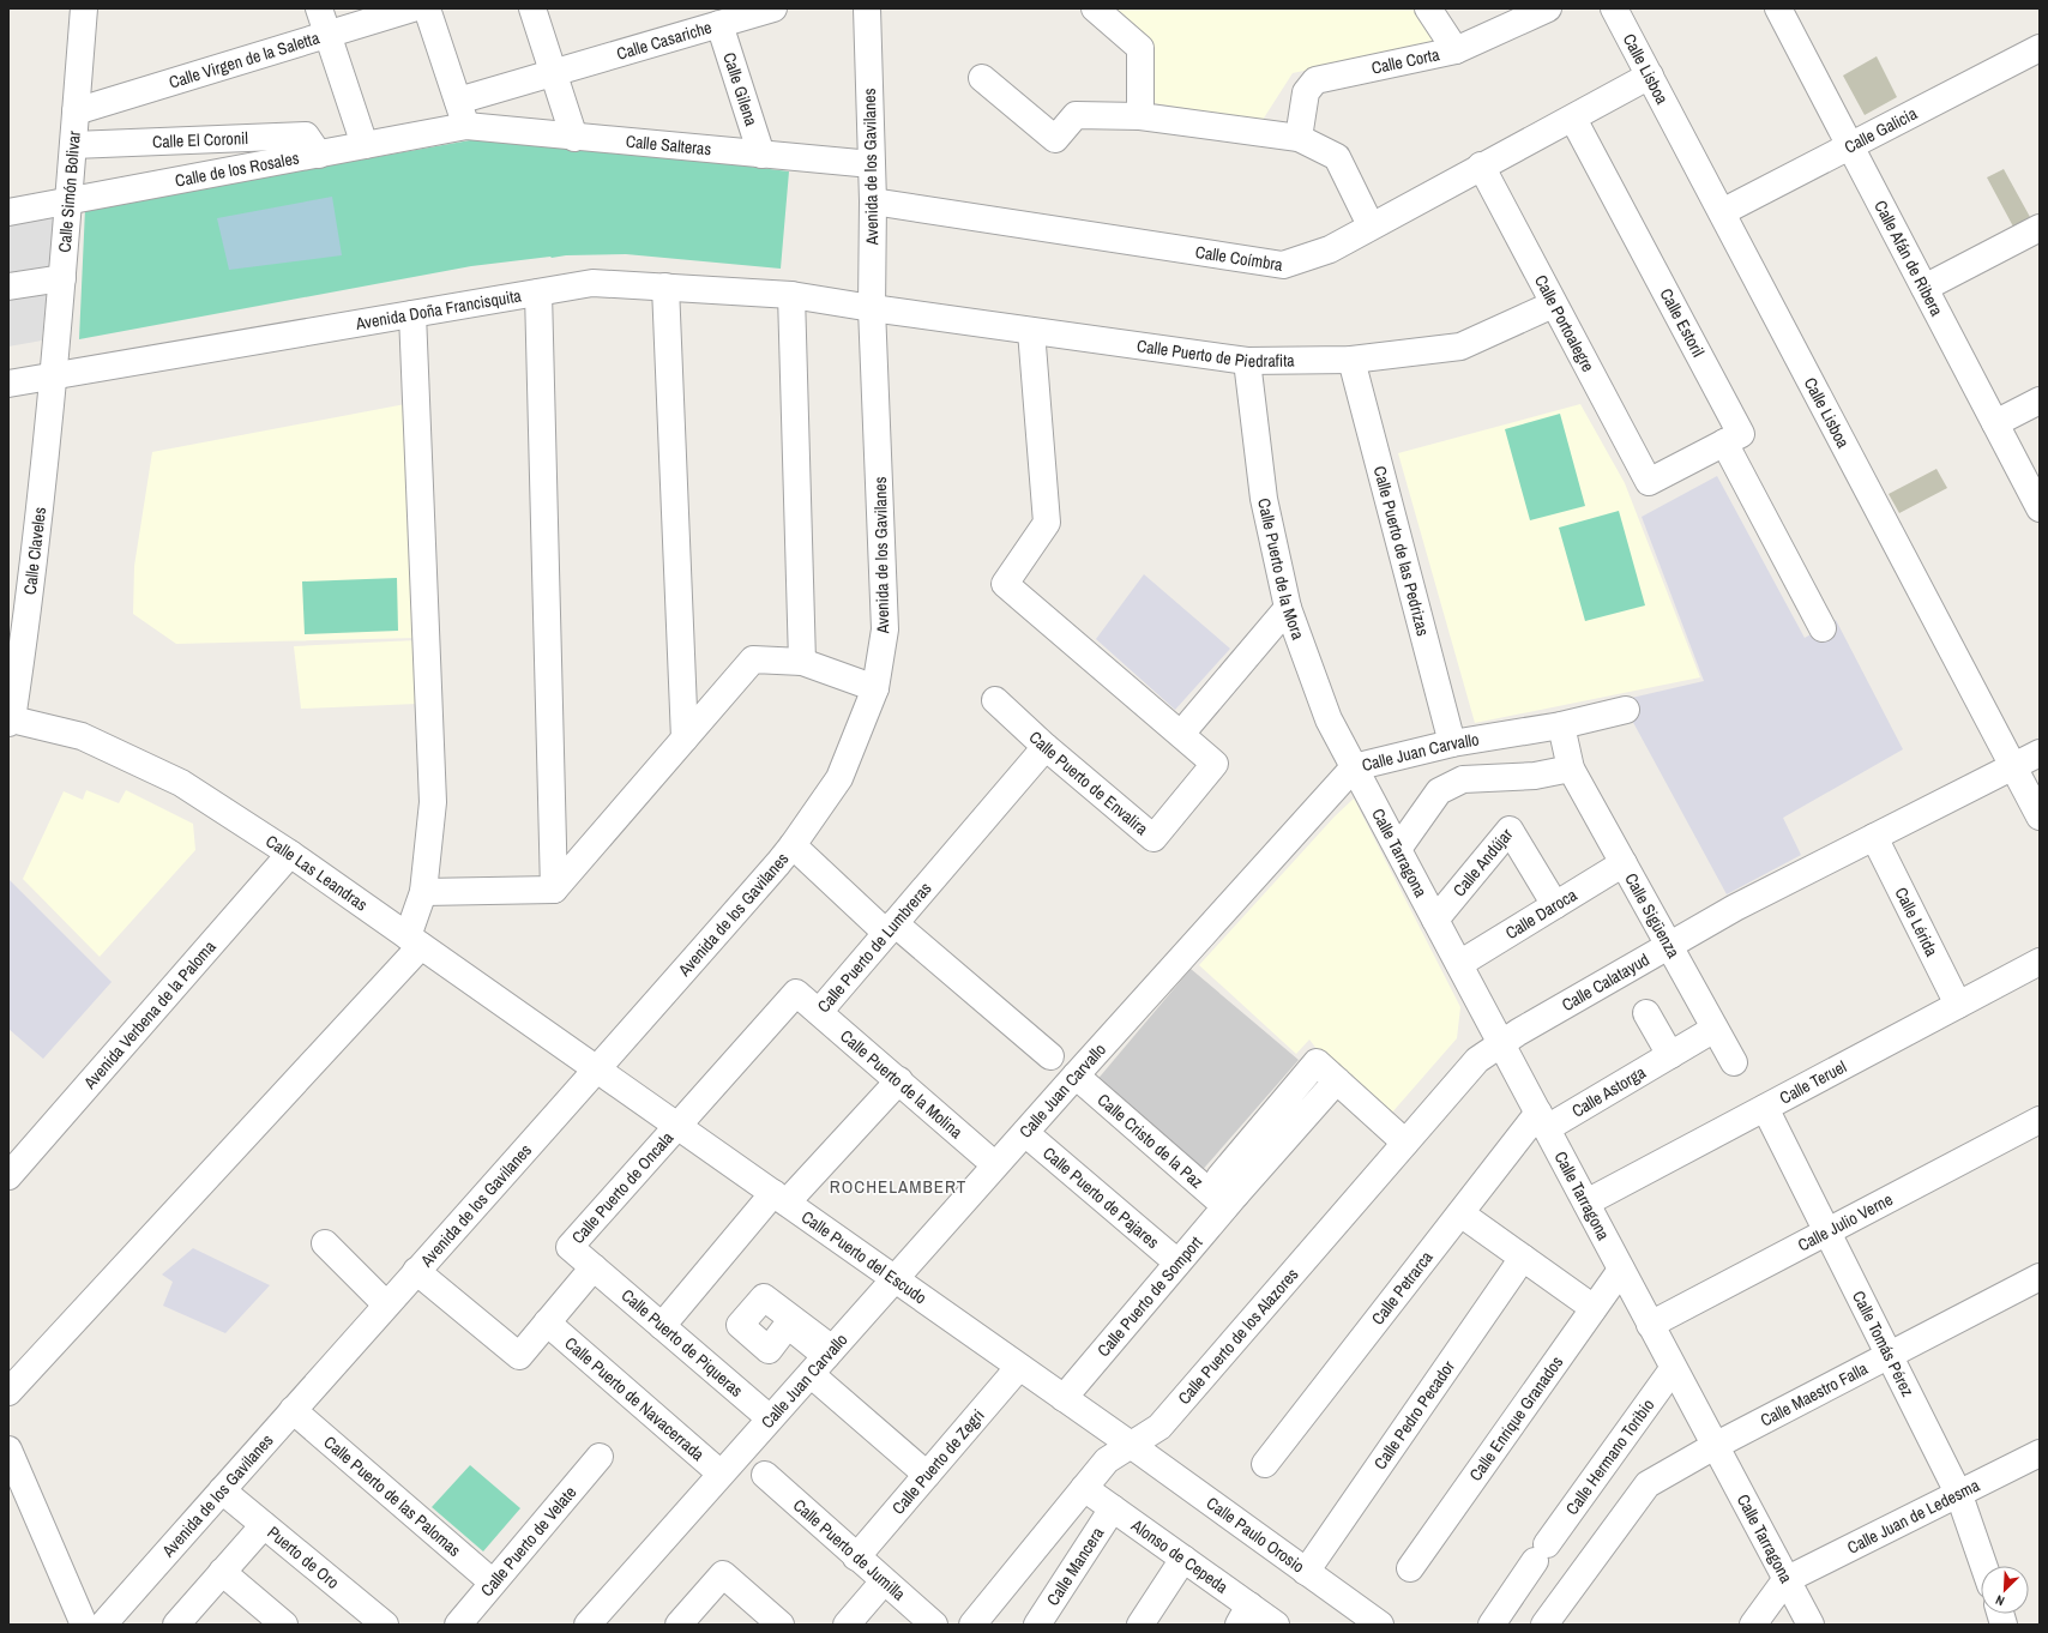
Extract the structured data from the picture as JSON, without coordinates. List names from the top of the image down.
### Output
{
  "streets": {
    "street": [
      "Calle Casariche",
      "Calle Virgen de la Saletta",
      "Calle Corta",
      "Calle Lisboa",
      "Calle Gilena",
      "Calle Galicia",
      "Calle El Coronil",
      "Calle Salteras",
      "Avenida de los Gavilanes",
      "Calle de los Rosales",
      "Calle Simón Bolivar",
      "Calle Coímbra",
      "Calle Afán de Ribera",
      "Avenida Doña Francisquita",
      "Calle Estoril",
      "Calle Portoalegre",
      "Calle Puerto de Piedrafita",
      "Calle Claveles",
      "Calle Puerto de las Pedrizas",
      "Calle Puerto de la Mora",
      "Calle Juan Carvallo",
      "Calle Puerto de Envalira",
      "Calle Tarragona",
      "Calle Andújar",
      "Calle Las Leandras",
      "Calle Daroca",
      "Calle Sigüenza",
      "Calle Lérida",
      "Calle Puerto de Lumbreras",
      "Calle Calatayud",
      "Avenida Verbena de la Paloma",
      "Calle Teruel",
      "Calle Puerto de la Molina",
      "Calle Astorga",
      "Calle Cristo de la Paz",
      "Calle Puerto de Oncala",
      "Calle Puerto de Pajares",
      "Calle Julio Verne",
      "Calle Puerto del Escudo",
      "Calle Petrarca",
      "Calle Puerto de Somport",
      "Calle Puerto de los Alazores",
      "Calle Puerto de Piqueras",
      "Calle Tomás Pérez",
      "Calle Maestro Falla",
      "Calle Puerto de Navacerrada",
      "Calle Pedro Pecador",
      "Calle Enrique Granados",
      "Calle Hermano Toribio",
      "Calle Puerto de Zegri",
      "Calle Puerto de las Palomas",
      "Calle Juan de Ledesma",
      "Calle Paulo Orosio",
      "Calle Puerto de Velate",
      "Calle Puerto de Jumilla",
      "Alonso de Cepeda",
      "Puerto de Oro",
      "Calle Mancera"
    ]
  },
  "crossings": [
    ["Calle Casariche", "Calle Gilena"],
    ["Calle Virgen de la Saletta", "Calle Simón Bolivar"],
    ["Calle Lisboa", "Calle Galicia"],
    ["Calle Lisboa", "Calle Coímbra"],
    ["Calle Lisboa", "Calle Calatayud"],
    ["Calle Gilena", "Calle Salteras"],
    ["Calle Galicia", "Calle Afán de Ribera"],
    ["Calle El Coronil", "Calle de los Rosales"],
    ["Calle El Coronil", "Calle Simón Bolivar"],
    ["Calle Salteras", "Avenida de los Gavilanes"],
    ["Calle Salteras", "Calle de los Rosales"],
    ["Avenida de los Gavilanes", "Calle Coímbra"],
    ["Avenida de los Gavilanes", "Avenida Doña Francisquita"],
    ["Avenida de los Gavilanes", "Calle Puerto de Piedrafita"],
    ["Avenida de los Gavilanes", "Calle Las Leandras"],
    ["Avenida de los Gavilanes", "Calle Puerto de Oncala"],
    ["Avenida de los Gavilanes", "Calle Puerto del Escudo"],
    ["Avenida de los Gavilanes", "Calle Puerto de las Palomas"],
    ["Avenida de los Gavilanes", "Puerto de Oro"],
    ["Calle de los Rosales", "Calle Simón Bolivar"],
    ["Calle Simón Bolivar", "Avenida Doña Francisquita"],
    ["Calle Simón Bolivar", "Calle Claveles"],
    ["Calle Coímbra", "Calle Estoril"],
    ["Calle Coímbra", "Calle Portoalegre"],
    ["Avenida Doña Francisquita", "Calle Puerto de Piedrafita"],
    ["Avenida Doña Francisquita", "Calle Claveles"],
    ["Calle Estoril", "Calle Portoalegre"],
    ["Calle Portoalegre", "Calle Puerto de Piedrafita"],
    ["Calle Puerto de Piedrafita", "Calle Puerto de las Pedrizas"],
    ["Calle Puerto de Piedrafita", "Calle Puerto de la Mora"],
    ["Calle Claveles", "Calle Las Leandras"],
    ["Calle Puerto de las Pedrizas", "Calle Juan Carvallo"],
    ["Calle Puerto de la Mora", "Calle Juan Carvallo"],
    ["Calle Puerto de la Mora", "Calle Tarragona"],
    ["Calle Juan Carvallo", "Calle Tarragona"],
    ["Calle Juan Carvallo", "Calle Sigüenza"],
    ["Calle Juan Carvallo", "Calle Cristo de la Paz"],
    ["Calle Juan Carvallo", "Calle Puerto de Pajares"],
    ["Calle Juan Carvallo", "Calle Puerto del Escudo"],
    ["Calle Juan Carvallo", "Calle Puerto de Piqueras"],
    ["Calle Juan Carvallo", "Calle Puerto de Navacerrada"],
    ["Calle Puerto de Envalira", "Calle Puerto de Lumbreras"],
    ["Calle Tarragona", "Calle Andújar"],
    ["Calle Tarragona", "Calle Daroca"],
    ["Calle Tarragona", "Calle Calatayud"],
    ["Calle Tarragona", "Calle Teruel"],
    ["Calle Tarragona", "Calle Astorga"],
    ["Calle Tarragona", "Calle Julio Verne"],
    ["Calle Tarragona", "Calle Petrarca"],
    ["Calle Tarragona", "Calle Puerto de los Alazores"],
    ["Calle Tarragona", "Calle Maestro Falla"],
    ["Calle Tarragona", "Calle Enrique Granados"],
    ["Calle Tarragona", "Calle Hermano Toribio"],
    ["Calle Tarragona", "Calle Juan de Ledesma"],
    ["Calle Andújar", "Calle Daroca"],
    ["Calle Las Leandras", "Avenida Verbena de la Paloma"],
    ["Calle Las Leandras", "Calle Puerto del Escudo"],
    ["Calle Daroca", "Calle Sigüenza"],
    ["Calle Sigüenza", "Calle Calatayud"],
    ["Calle Sigüenza", "Calle Astorga"],
    ["Calle Lérida", "Calle Calatayud"],
    ["Calle Lérida", "Calle Teruel"],
    ["Calle Puerto de Lumbreras", "Calle Puerto de la Molina"],
    ["Calle Puerto de Lumbreras", "Calle Puerto de Oncala"],
    ["Calle Puerto de Lumbreras", "Calle Puerto del Escudo"],
    ["Calle Calatayud", "Calle Puerto de los Alazores"],
    ["Calle Teruel", "Calle Tomás Pérez"],
    ["Calle Astorga", "Calle Petrarca"],
    ["Calle Cristo de la Paz", "Calle Puerto de Somport"],
    ["Calle Puerto de Oncala", "Calle Puerto del Escudo"],
    ["Calle Puerto de Oncala", "Calle Puerto de Piqueras"],
    ["Calle Puerto de Oncala", "Calle Puerto de Navacerrada"],
    ["Calle Puerto de Pajares", "Calle Puerto de Somport"],
    ["Calle Julio Verne", "Calle Tomás Pérez"],
    ["Calle Puerto del Escudo", "Calle Puerto de Somport"],
    ["Calle Puerto del Escudo", "Calle Puerto de los Alazores"],
    ["Calle Puerto del Escudo", "Calle Puerto de Zegri"],
    ["Calle Puerto del Escudo", "Calle Paulo Orosio"],
    ["Calle Puerto de los Alazores", "Calle Paulo Orosio"],
    ["Calle Puerto de los Alazores", "Alonso de Cepeda"],
    ["Calle Tomás Pérez", "Calle Maestro Falla"],
    ["Calle Tomás Pérez", "Calle Juan de Ledesma"],
    ["Calle Pedro Pecador", "Calle Paulo Orosio"],
    ["Calle Puerto de Zegri", "Calle Puerto de Jumilla"],
    ["Calle Puerto de las Palomas", "Calle Puerto de Velate"],
    ["Alonso de Cepeda", "Calle Mancera"]
  ],
  "districts": ["ROCHELAMBERT"],
  "north": "bottom left"
}
